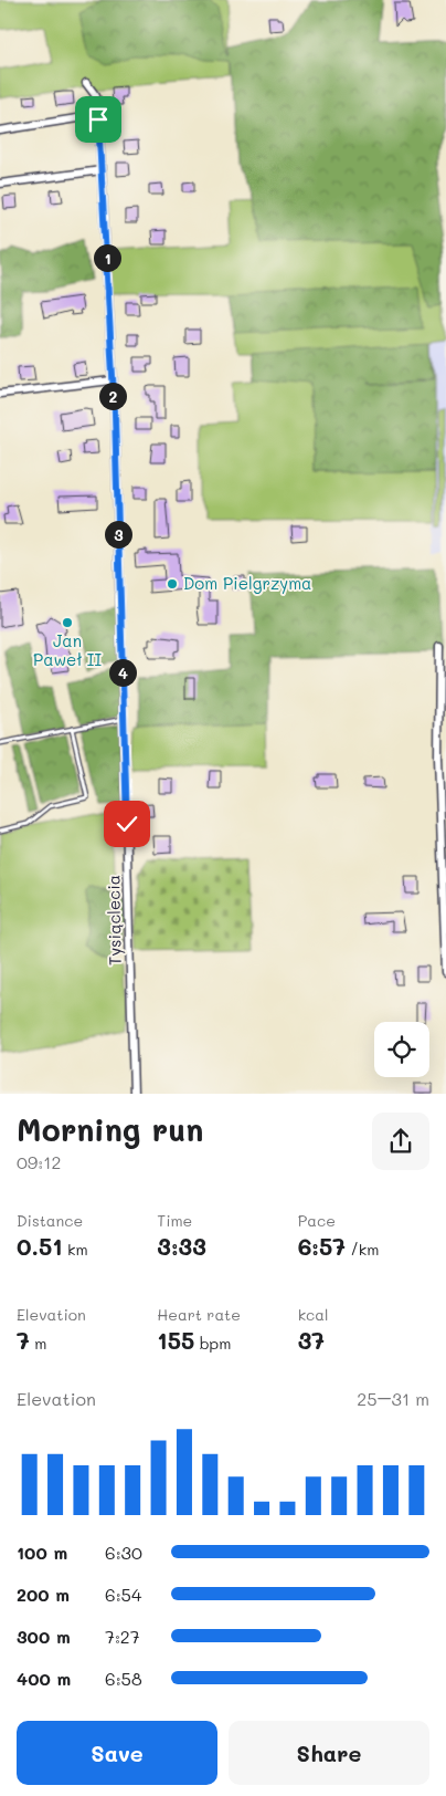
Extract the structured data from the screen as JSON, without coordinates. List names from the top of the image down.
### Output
{
  "streets": {
    "street": ["Tysiąclecia"]
  },
  "places": ["Dom Pielgrzyma", "Jan Paweł II"],
  "page": {
    "pins": [
      "1",
      "2",
      "3",
      "4"
    ],
    "heading": ["Morning run", "09:12"],
    "stats": [
      ["Distance", "0.51 km"],
      ["Time", "3:33"],
      ["Pace", "6:57 /km"],
      ["Elevation", "7 m"],
      ["Heart rate", "155 bpm"],
      ["kcal", "37"]
    ],
    "chart": ["Elevation", "25–31 m"],
    "list": [
      {
        "name": "100 m",
        "note": "6:30"
      },
      {
        "name": "200 m",
        "note": "6:54"
      },
      {
        "name": "300 m",
        "note": "7:27"
      },
      {
        "name": "400 m",
        "note": "6:58"
      }
    ],
    "buttons": ["Save", "Share"]
  }
}
